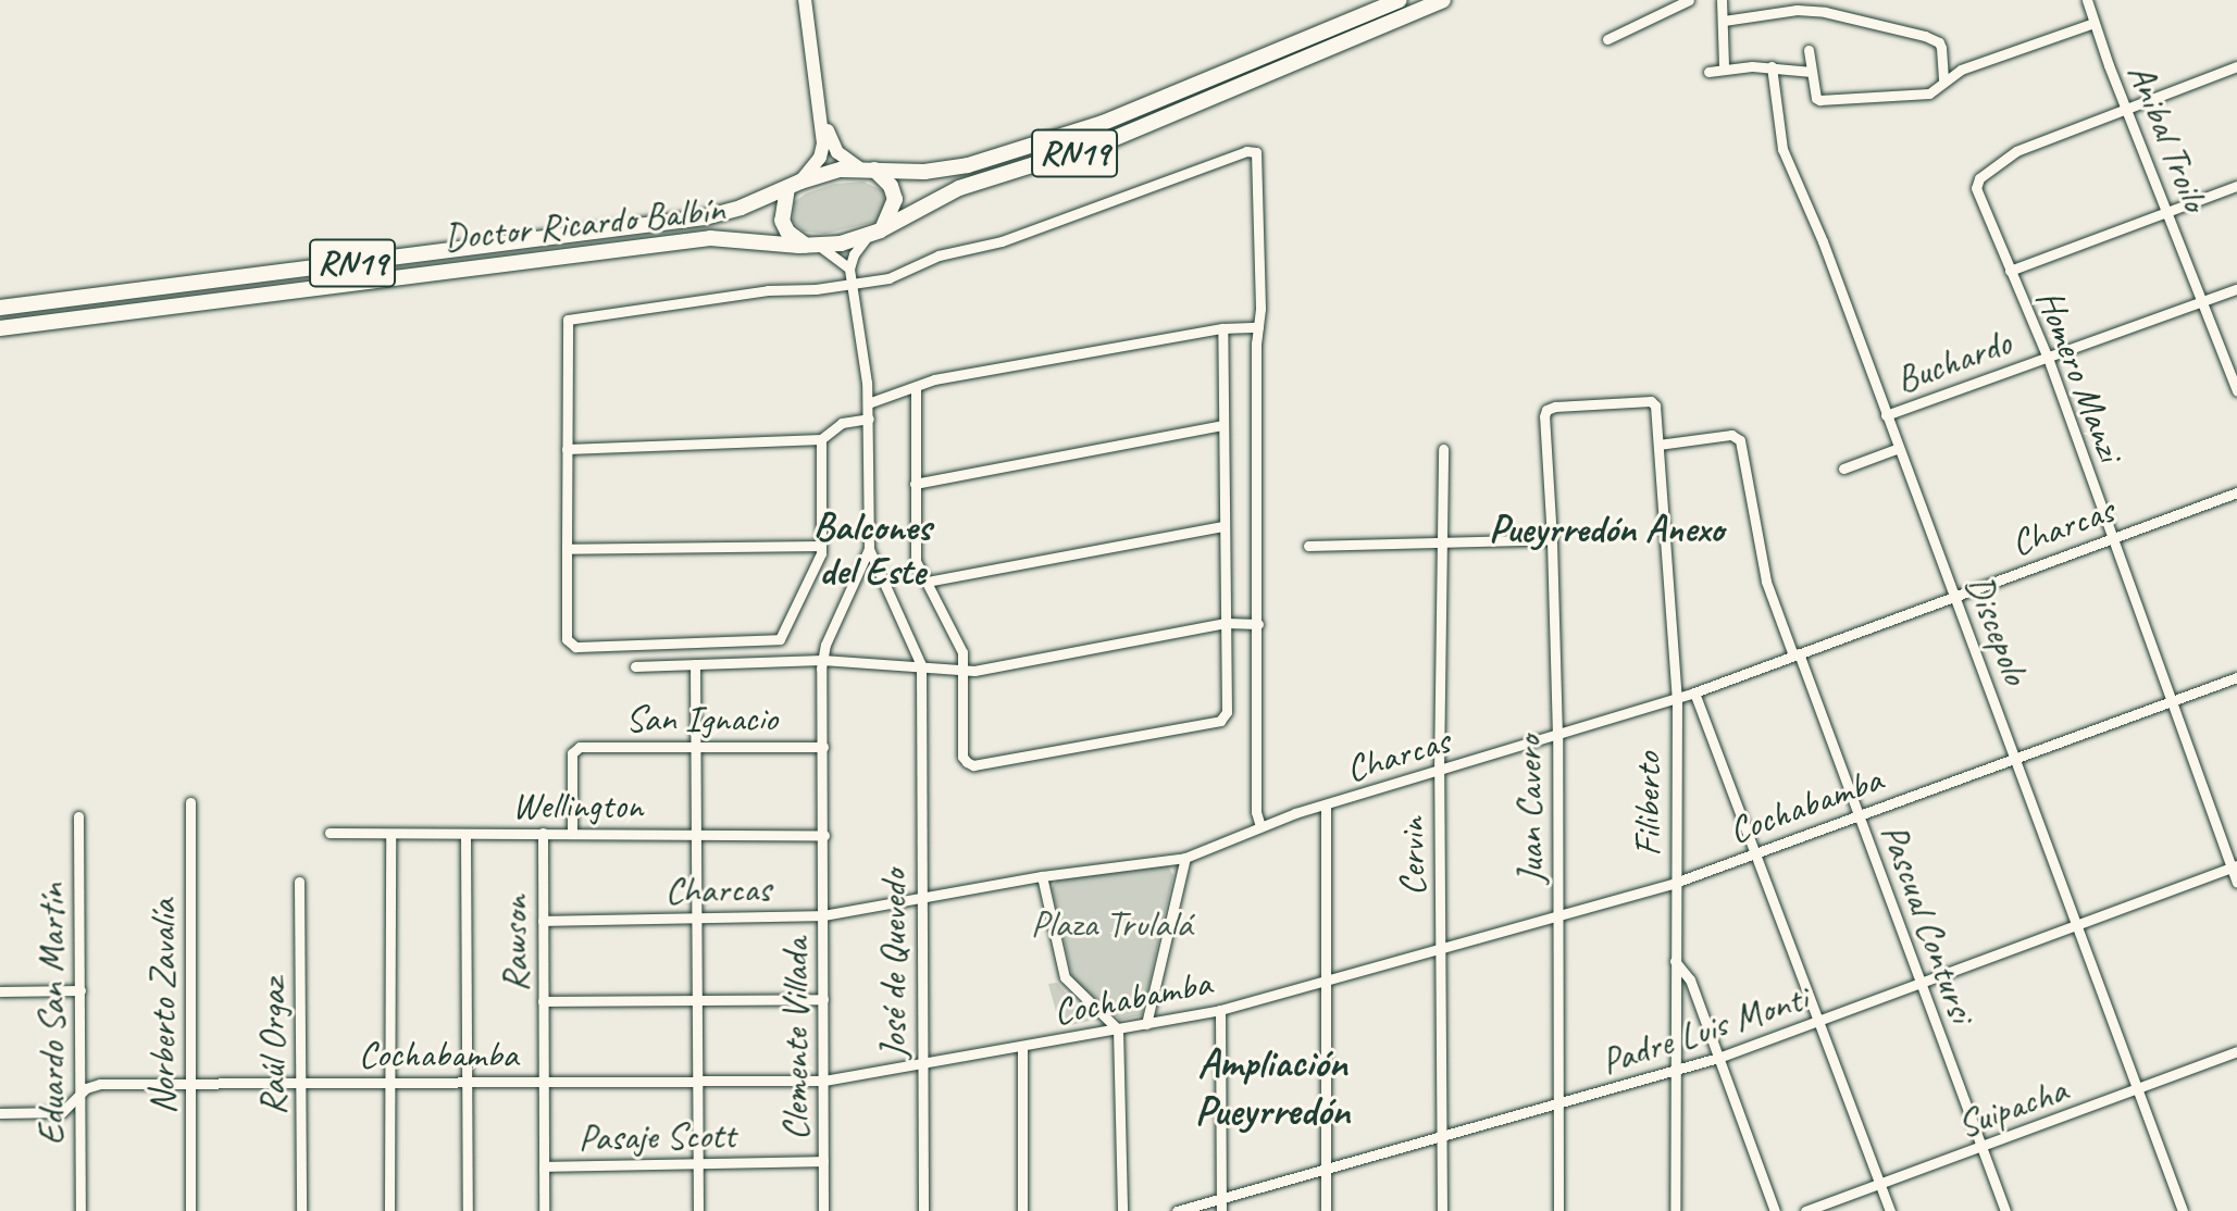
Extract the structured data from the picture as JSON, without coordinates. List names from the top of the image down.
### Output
{
  "streets": {
    "main road": ["RN19", "Doctor Ricardo Balbín"],
    "street": [
      "Anibal Troilo",
      "Buchardo",
      "Homero Manzi",
      "Charcas",
      "Discepolo",
      "San Ignacio",
      "Filiberto",
      "Cochabamba",
      "Wellington",
      "Juan Cavero",
      "Cervin",
      "Pascual Contursi",
      "Rawson",
      "José de Quevedo",
      "Norberto Zavalía",
      "Eduardo San Martín",
      "Padre Luis Monti",
      "Clemente Villada",
      "Raúl Orgaz",
      "Suipacha",
      "Pasaje Scott"
    ]
  },
  "crossings": [
    ["Anibal Troilo", "Buchardo"],
    ["Anibal Troilo", "Homero Manzi"],
    ["Buchardo", "Homero Manzi"],
    ["Buchardo", "Discepolo"],
    ["Homero Manzi", "Charcas"],
    ["Homero Manzi", "Cochabamba"],
    ["Homero Manzi", "Padre Luis Monti"],
    ["Charcas", "Discepolo"],
    ["Charcas", "Filiberto"],
    ["Charcas", "Juan Cavero"],
    ["Charcas", "Cervin"],
    ["Charcas", "Pascual Contursi"],
    ["Charcas", "Rawson"],
    ["Charcas", "José de Quevedo"],
    ["Charcas", "Clemente Villada"],
    ["Discepolo", "Cochabamba"],
    ["Discepolo", "Padre Luis Monti"],
    ["Discepolo", "Suipacha"],
    ["San Ignacio", "Wellington"],
    ["San Ignacio", "Clemente Villada"],
    ["Filiberto", "Cochabamba"],
    ["Filiberto", "Juan Cavero"],
    ["Filiberto", "Pascual Contursi"],
    ["Filiberto", "Padre Luis Monti"],
    ["Cochabamba", "Juan Cavero"],
    ["Cochabamba", "Cervin"],
    ["Cochabamba", "Pascual Contursi"],
    ["Cochabamba", "Rawson"],
    ["Cochabamba", "José de Quevedo"],
    ["Cochabamba", "Norberto Zavalía"],
    ["Cochabamba", "Eduardo San Martín"],
    ["Cochabamba", "Clemente Villada"],
    ["Cochabamba", "Raúl Orgaz"],
    ["Wellington", "Rawson"],
    ["Wellington", "Clemente Villada"],
    ["Juan Cavero", "Padre Luis Monti"],
    ["Cervin", "Padre Luis Monti"],
    ["Pascual Contursi", "Padre Luis Monti"],
    ["Pascual Contursi", "Suipacha"],
    ["Rawson", "Pasaje Scott"],
    ["Clemente Villada", "Pasaje Scott"]
  ],
  "districts": ["Balcones del Este", "Pueyrredón Anexo", "Ampliación Pueyrredón"],
  "parks": ["Plaza Trulalá"]
}
